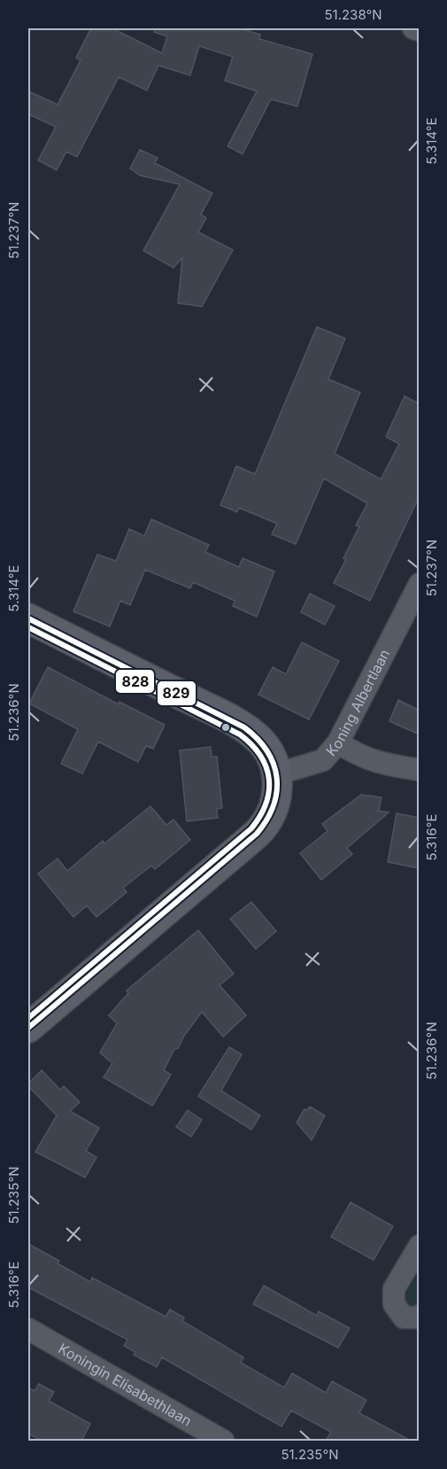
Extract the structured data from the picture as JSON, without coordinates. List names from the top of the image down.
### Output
{
  "streets": {
    "street": ["Koning Albertlaan", "Koningin Elisabethlaan"]
  },
  "lines": ["transit line 829", "transit line 828"],
  "coordinates": [
    "51.238°N",
    "5.314°E",
    "51.237°N",
    "51.236°N",
    "5.316°E",
    "51.235°N"
  ]
}
